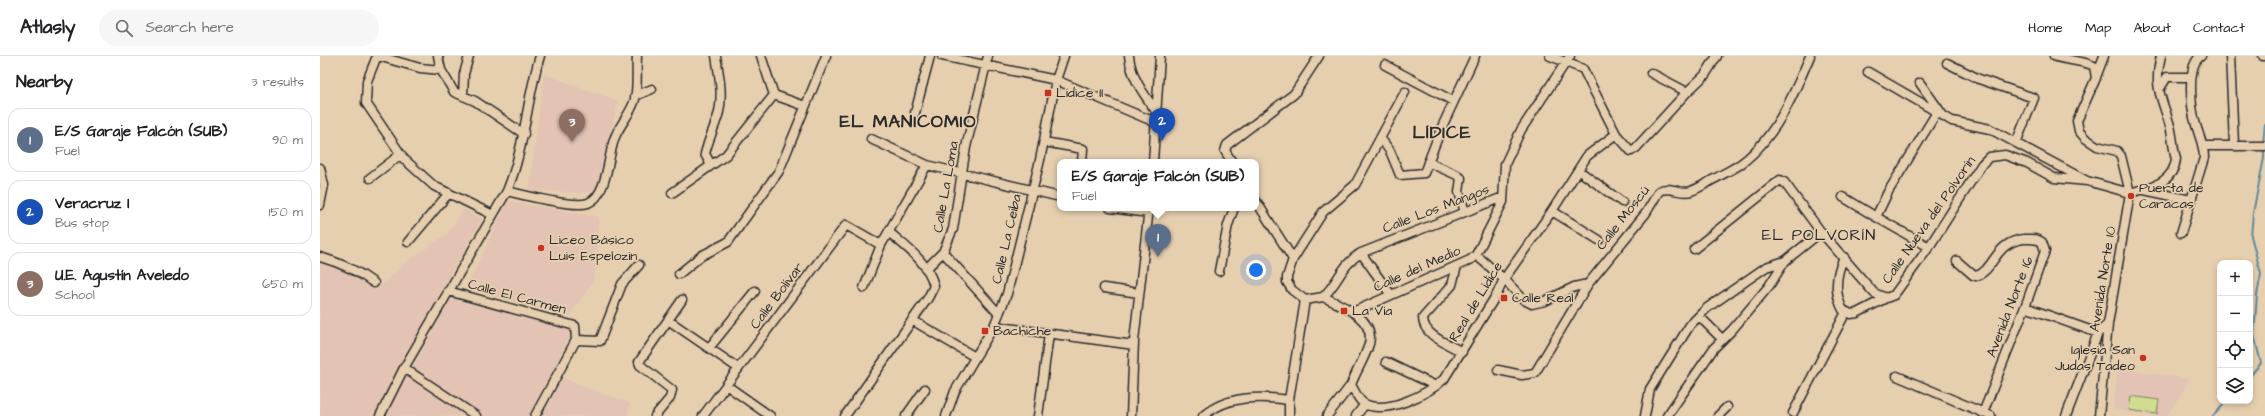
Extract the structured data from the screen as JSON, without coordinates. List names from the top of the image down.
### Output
{
  "streets": {
    "street": [
      "Calle La Loma",
      "Calle Los Mangos",
      "Calle Moscú",
      "Calle Nueva del Polvorín",
      "Calle La Ceiba",
      "Calle del Medio",
      "Avenida Norte 10",
      "Calle Bolívar",
      "Calle El Carmen",
      "Real de Lídice",
      "Avenida Norte 16"
    ]
  },
  "crossings": [
    ["Calle Los Mangos", "Calle del Medio"],
    ["Calle Nueva del Polvorín", "Avenida Norte 10"]
  ],
  "districts": ["EL MANICOMIO", "LÍDICE", "EL POLVORÍN"],
  "places": {
    "transit": [
      "Lídice II",
      "Calle Real",
      "La Vía",
      "Bachiche"
    ],
    "other": ["Puerta de Caracas", "Liceo Básico Luis Espelozin", "Iglesia San Judas Tadeo"]
  },
  "page": {
    "header": "Atlasly",
    "search": "Search here",
    "nav": [
      "Home",
      "Map",
      "About",
      "Contact"
    ],
    "heading": ["Nearby", "3 results"],
    "list": [
      {
        "mark": "1",
        "name": "E/S Garaje Falcón (SUB)",
        "note": "Fuel",
        "value": "90 m"
      },
      {
        "mark": "2",
        "name": "Veracruz I",
        "note": "Bus stop",
        "value": "150 m"
      },
      {
        "mark": "3",
        "name": "U.E. Agustín Aveledo",
        "note": "School",
        "value": "650 m"
      }
    ],
    "pins": ["2", "3", "1"],
    "popup": ["E/S Garaje Falcón (SUB)", "Fuel"],
    "map_buttons": ["+", "−"]
  }
}
